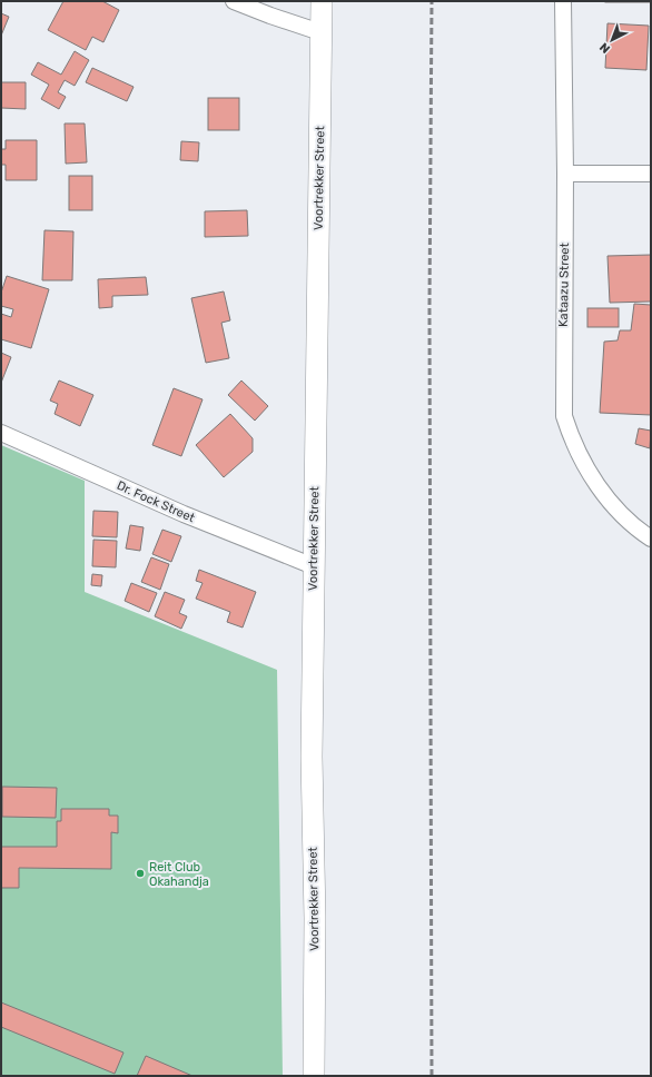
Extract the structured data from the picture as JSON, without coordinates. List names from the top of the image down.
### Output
{
  "streets": {
    "main road": ["Voortrekker Street"],
    "street": ["Kataazu Street", "Dr. Fock Street"]
  },
  "crossings": [
    ["Voortrekker Street", "Dr. Fock Street"]
  ],
  "places": ["Reit Club Okahandja"],
  "north": "bottom left"
}
